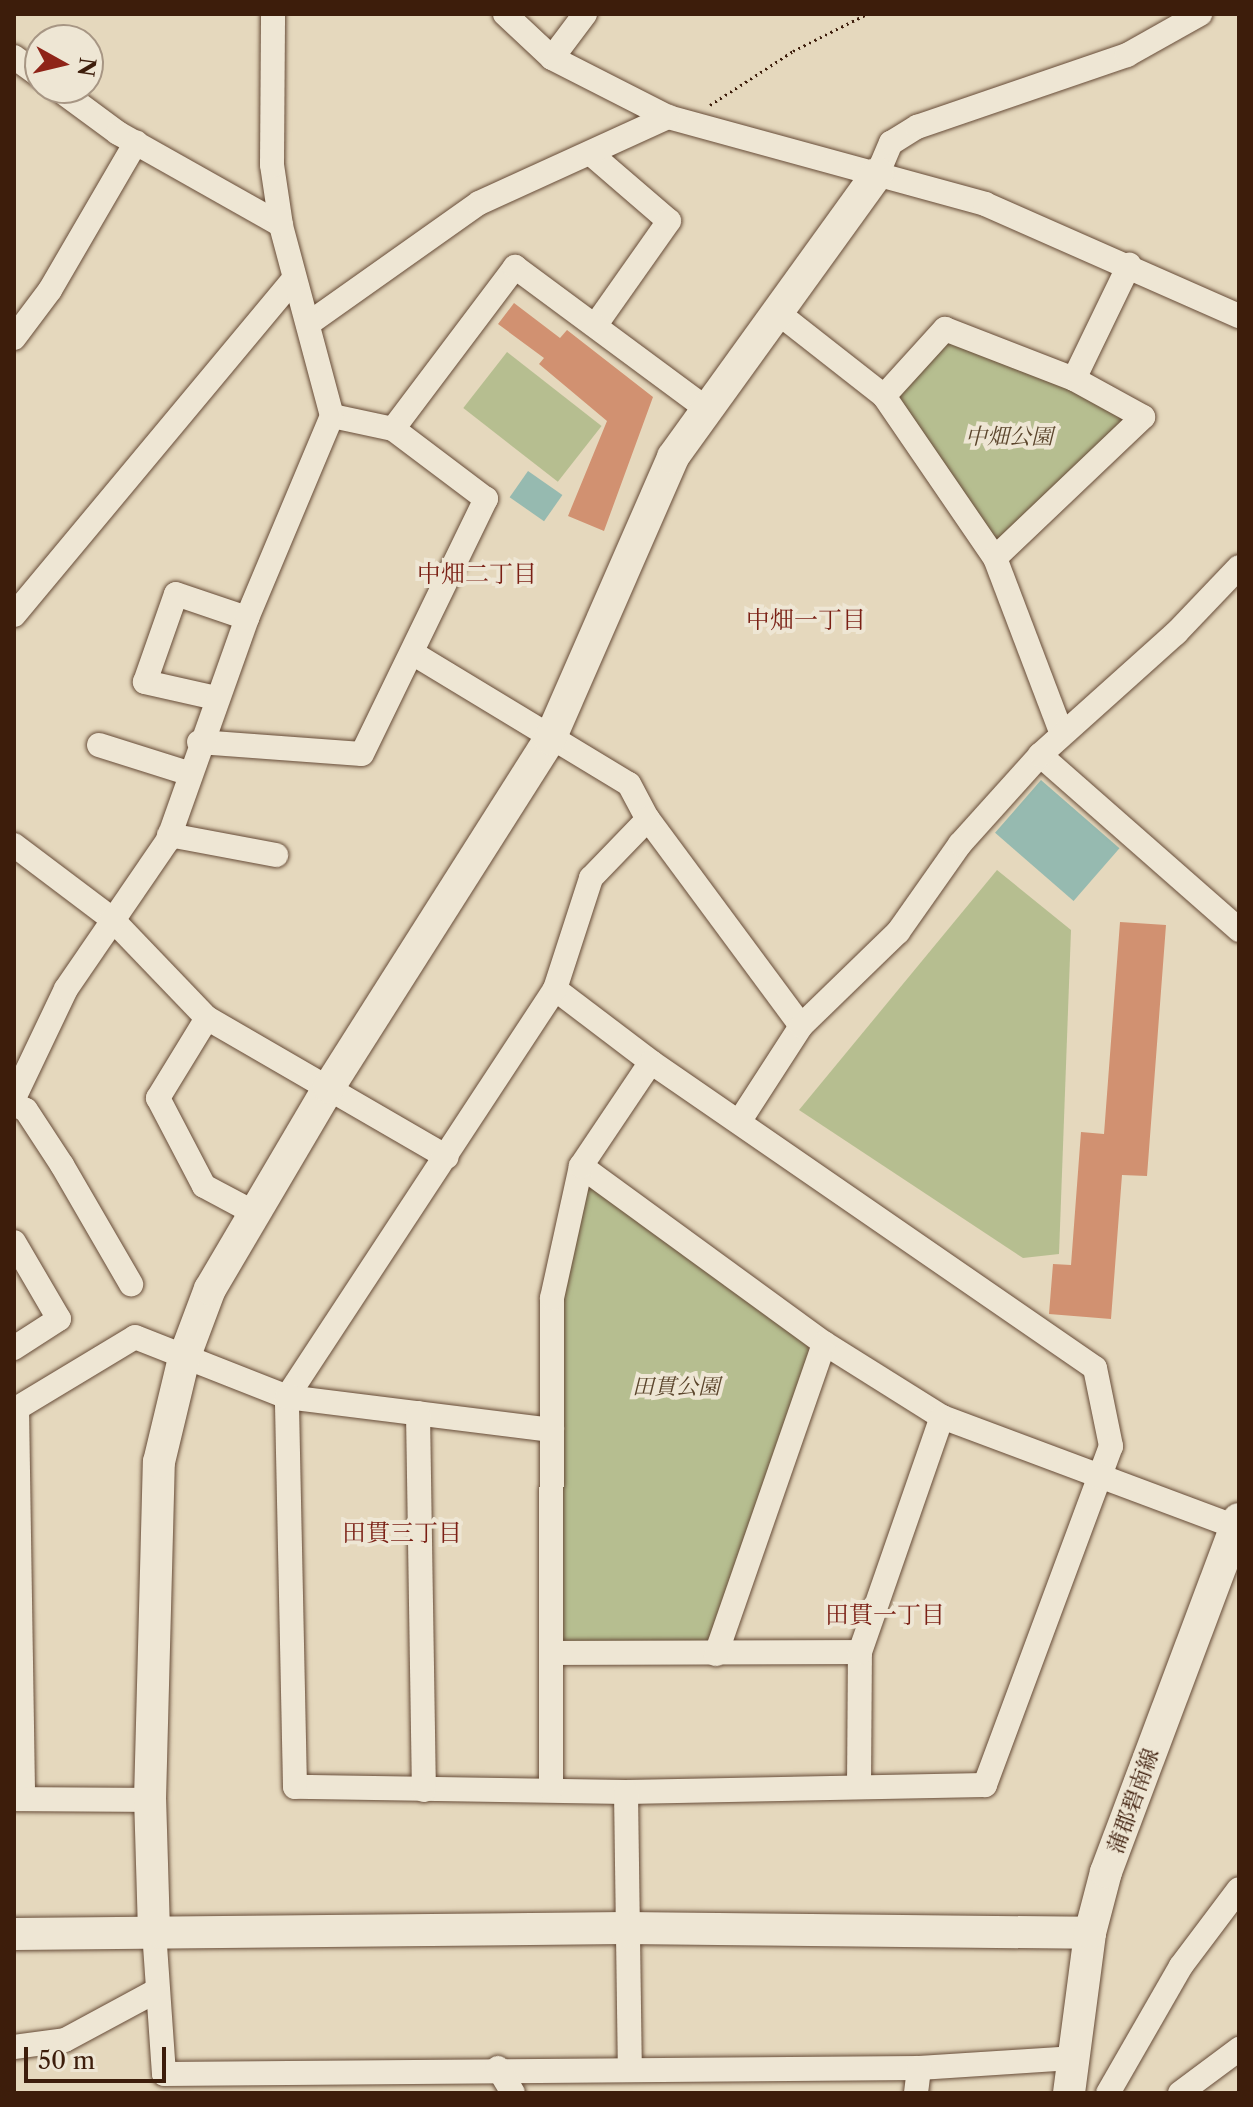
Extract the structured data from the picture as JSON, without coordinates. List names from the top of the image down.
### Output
{
  "streets": {
    "street": ["蒲郡碧南線"]
  },
  "districts": [
    "中畑二丁目",
    "中畑一丁目",
    "田貫三丁目",
    "田貫一丁目"
  ],
  "parks": ["中畑公園", "田貫公園"],
  "scale_bar": "50 m",
  "north": "right"
}
